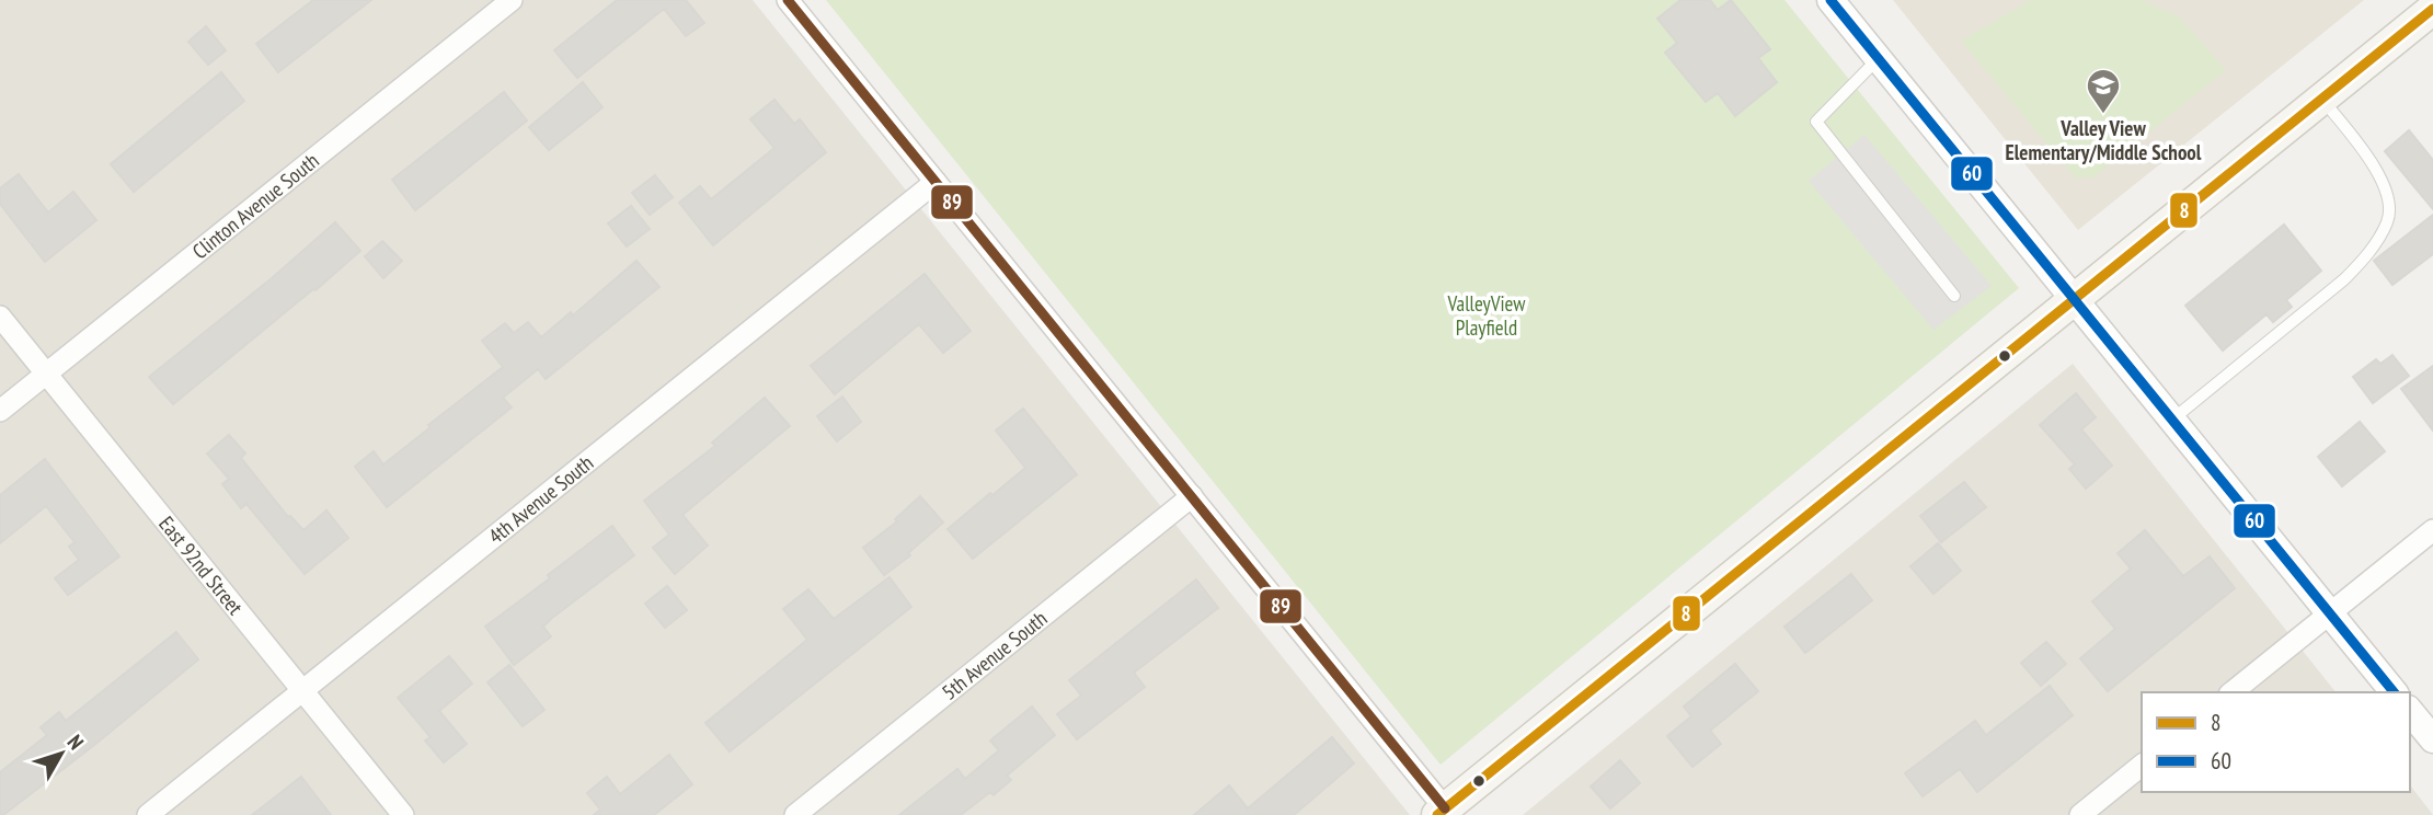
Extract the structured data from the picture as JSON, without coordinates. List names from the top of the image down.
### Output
{
  "streets": {
    "street": [
      "Clinton Avenue South",
      "4th Avenue South",
      "East 92nd Street",
      "5th Avenue South"
    ]
  },
  "crossings": [
    ["Clinton Avenue South", "East 92nd Street"],
    ["4th Avenue South", "East 92nd Street"]
  ],
  "parks": ["ValleyView Playfield"],
  "places": {
    "school or university": ["Valley View Elementary/Middle School"]
  },
  "lines": ["transit line 60", "transit line 89", "transit line 8"],
  "legend": ["8", "60"],
  "north": "top right"
}
